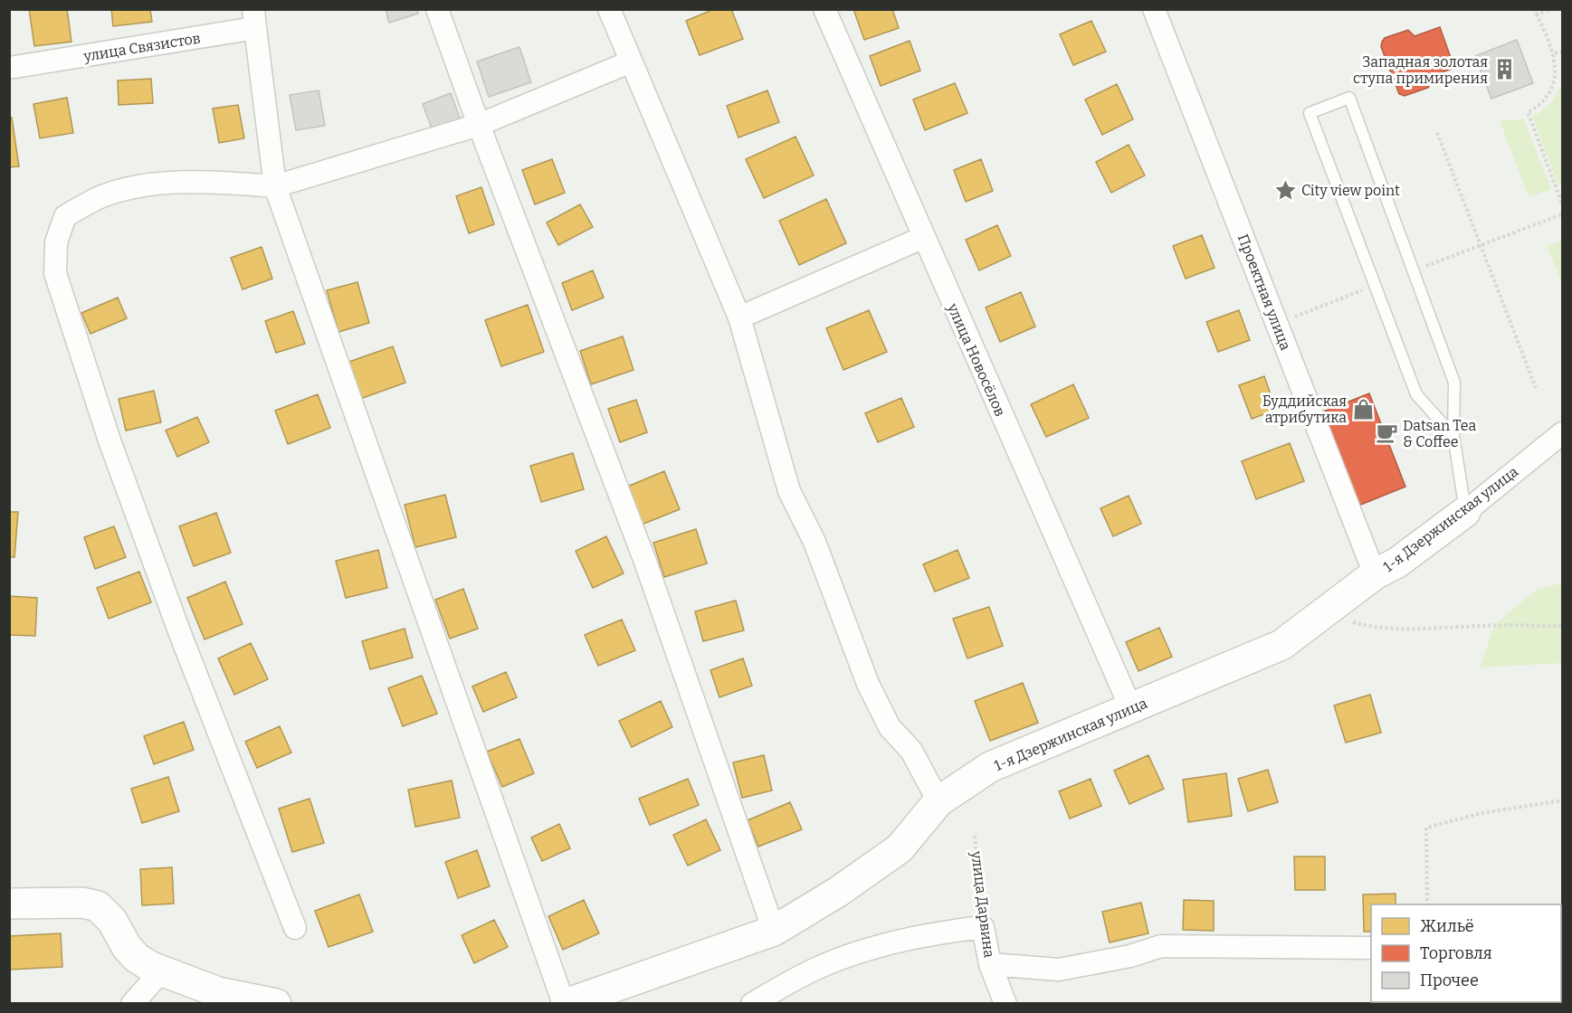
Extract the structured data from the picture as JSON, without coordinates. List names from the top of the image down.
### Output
{
  "streets": {
    "street": [
      "улица Связистов",
      "Проектная улица",
      "улица Новосёлов",
      "1-я Дзержинская улица",
      "улица Дарвина"
    ]
  },
  "crossings": [
    ["Проектная улица", "1-я Дзержинская улица"],
    ["улица Новосёлов", "1-я Дзержинская улица"]
  ],
  "places": {
    "building": ["Западная золотая ступа примирения"],
    "place": ["City view point"],
    "shop": ["Буддийская атрибутика"],
    "cafe": ["Datsan Tea & Coffee"]
  },
  "legend": ["Жильё", "Торговля", "Прочее"]
}
